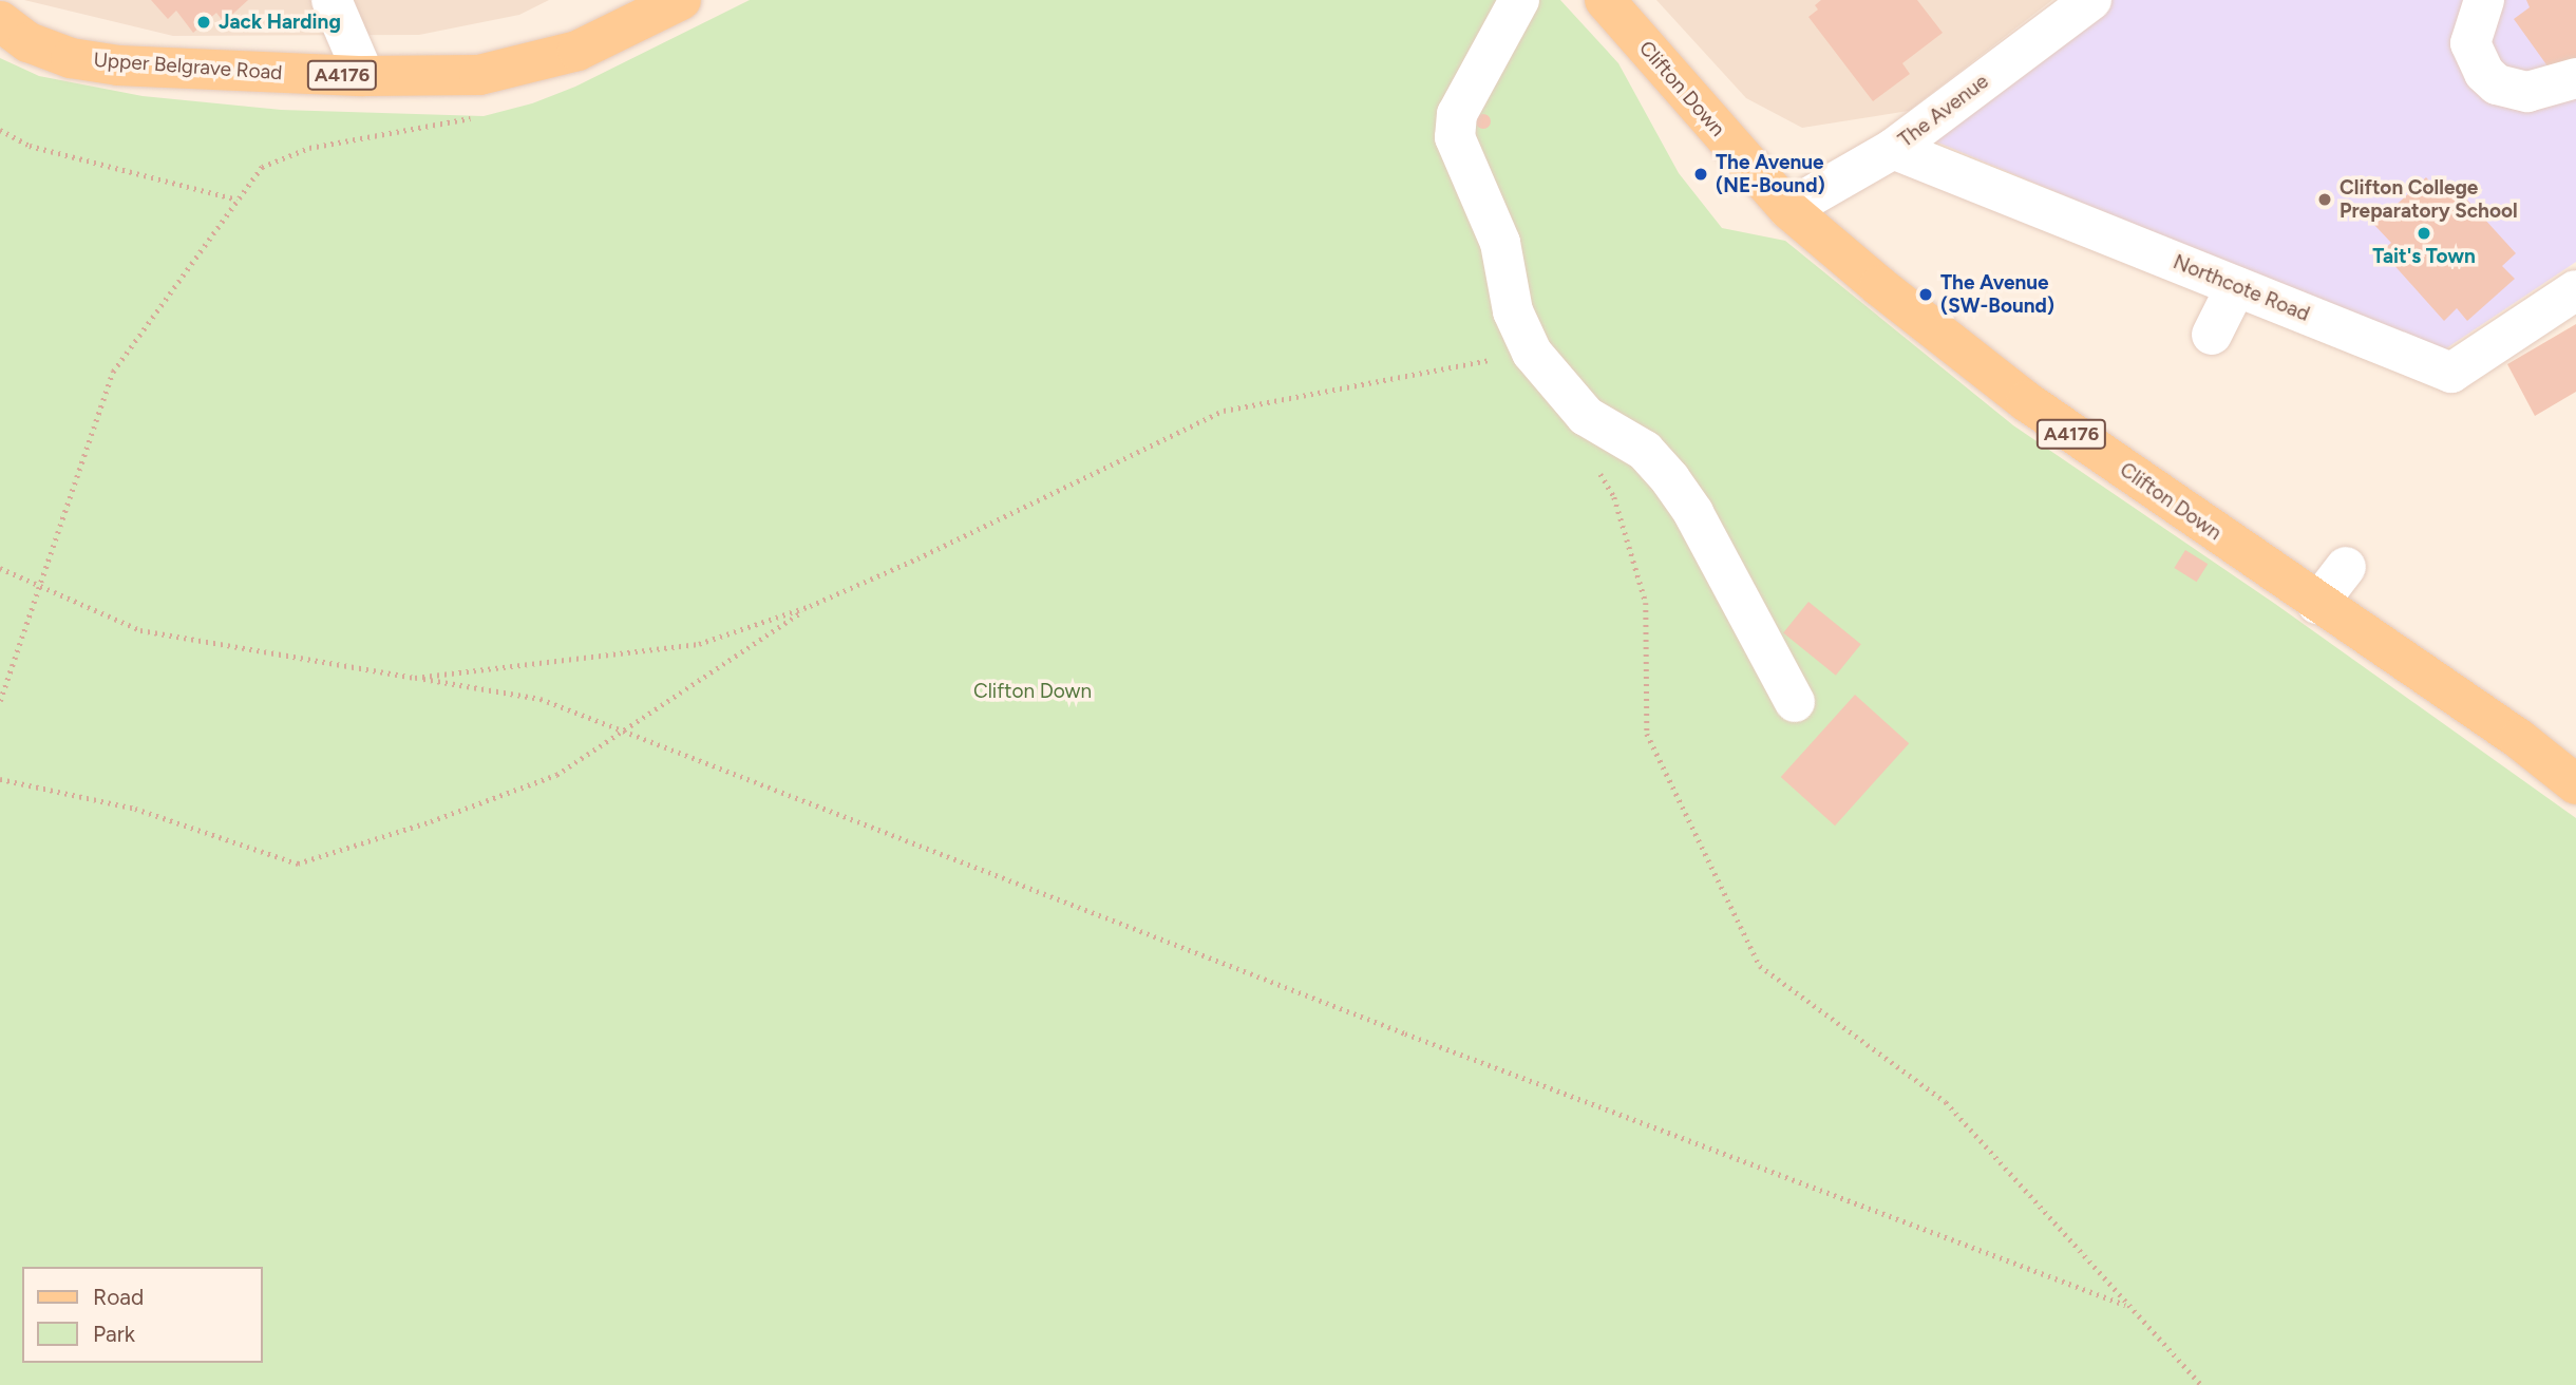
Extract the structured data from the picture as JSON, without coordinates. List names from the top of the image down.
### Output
{
  "streets": {
    "main road": ["Upper Belgrave Road", "A4176", "Clifton Down"],
    "street": ["The Avenue", "Northcote Road"]
  },
  "crossings": [
    ["Clifton Down", "The Avenue"],
    ["The Avenue", "Northcote Road"]
  ],
  "parks": ["Clifton Down"],
  "places": [
    "Jack Harding",
    "The Avenue (NE-Bound)",
    "Clifton College Preparatory School",
    "Tait's Town",
    "The Avenue (SW-Bound)"
  ],
  "legend": ["Road", "Park"]
}
